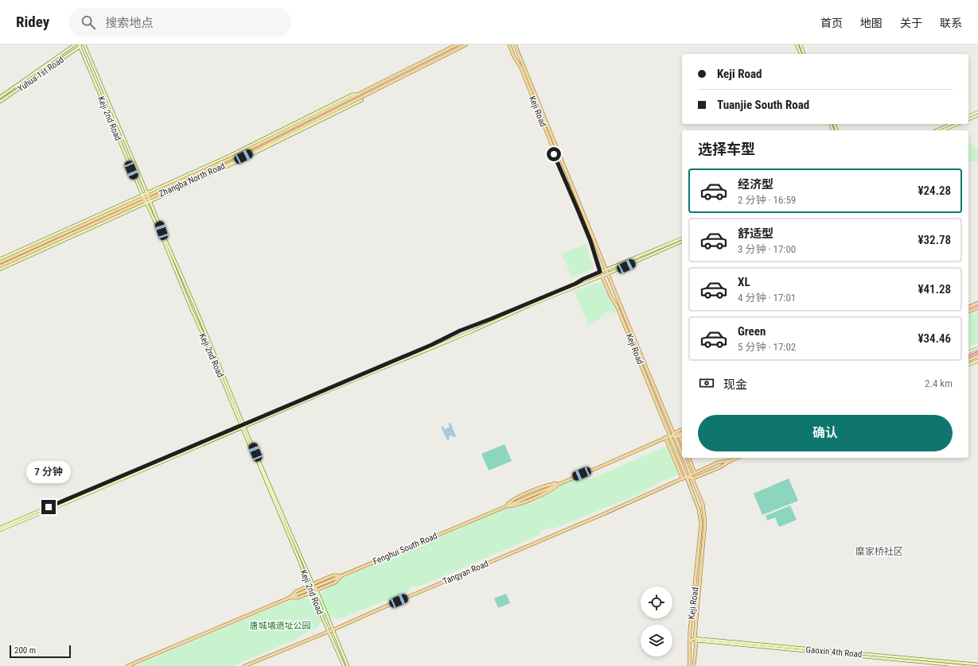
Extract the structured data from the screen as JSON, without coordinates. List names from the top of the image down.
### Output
{
  "streets": {
    "main road": [
      "Yuhua 1st Road",
      "Keji Road",
      "Keji 2nd Road",
      "Zhangba North Road",
      "Fenghui South Road",
      "Tangyan Road",
      "Gaoxin 4th Road"
    ]
  },
  "crossings": [
    ["Yuhua 1st Road", "Keji 2nd Road"],
    ["Keji Road", "Fenghui South Road"],
    ["Keji Road", "Tangyan Road"],
    ["Keji Road", "Gaoxin 4th Road"],
    ["Keji 2nd Road", "Zhangba North Road"],
    ["Keji 2nd Road", "Fenghui South Road"],
    ["Keji 2nd Road", "Tangyan Road"]
  ],
  "districts": ["糜家桥社区"],
  "parks": ["唐城墙遗址公园"],
  "scale_bar": "200 m",
  "page": {
    "header": "Ridey",
    "search": "搜索地点",
    "nav": [
      "首页",
      "地图",
      "关于",
      "联系"
    ],
    "banner": ["Keji Road", "Tuanjie South Road"],
    "heading": "选择车型",
    "list": [
      {
        "name": "经济型",
        "note": "2 分钟 · 16:59",
        "value": "¥24.28"
      },
      {
        "name": "舒适型",
        "note": "3 分钟 · 17:00",
        "value": "¥32.78"
      },
      {
        "name": "XL",
        "note": "4 分钟 · 17:01",
        "value": "¥41.28"
      },
      {
        "name": "Green",
        "note": "5 分钟 · 17:02",
        "value": "¥34.46"
      }
    ],
    "pay": ["现金", "2.4 km"],
    "buttons": "确认",
    "bubble": "7 分钟",
    "scale": "200 m"
  }
}
